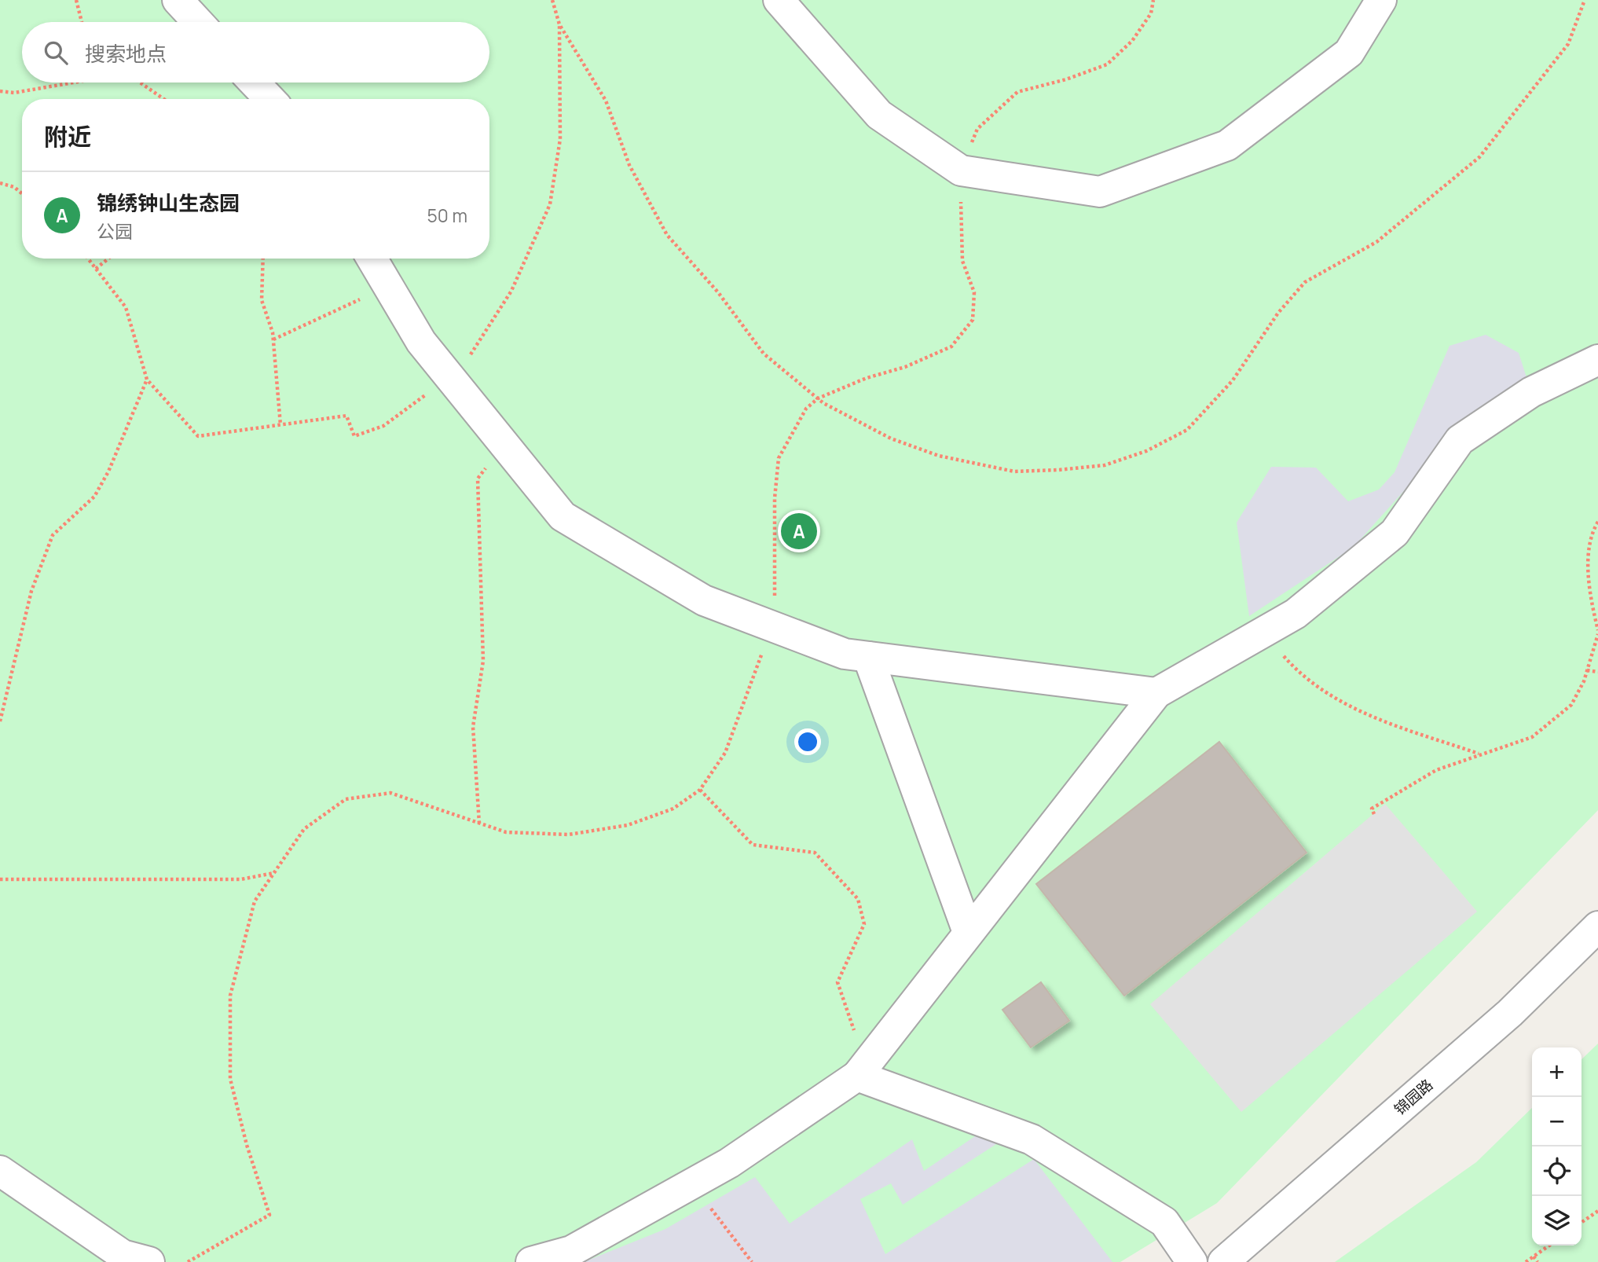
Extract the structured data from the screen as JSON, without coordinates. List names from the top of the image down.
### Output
{
  "streets": {
    "street": ["锦园路"]
  },
  "page": {
    "search": "搜索地点",
    "heading": "附近",
    "list": [
      {
        "mark": "A",
        "name": "锦绣钟山生态园",
        "note": "公园",
        "value": "50 m"
      }
    ],
    "pins": "A",
    "map_buttons": ["+", "−"]
  }
}
